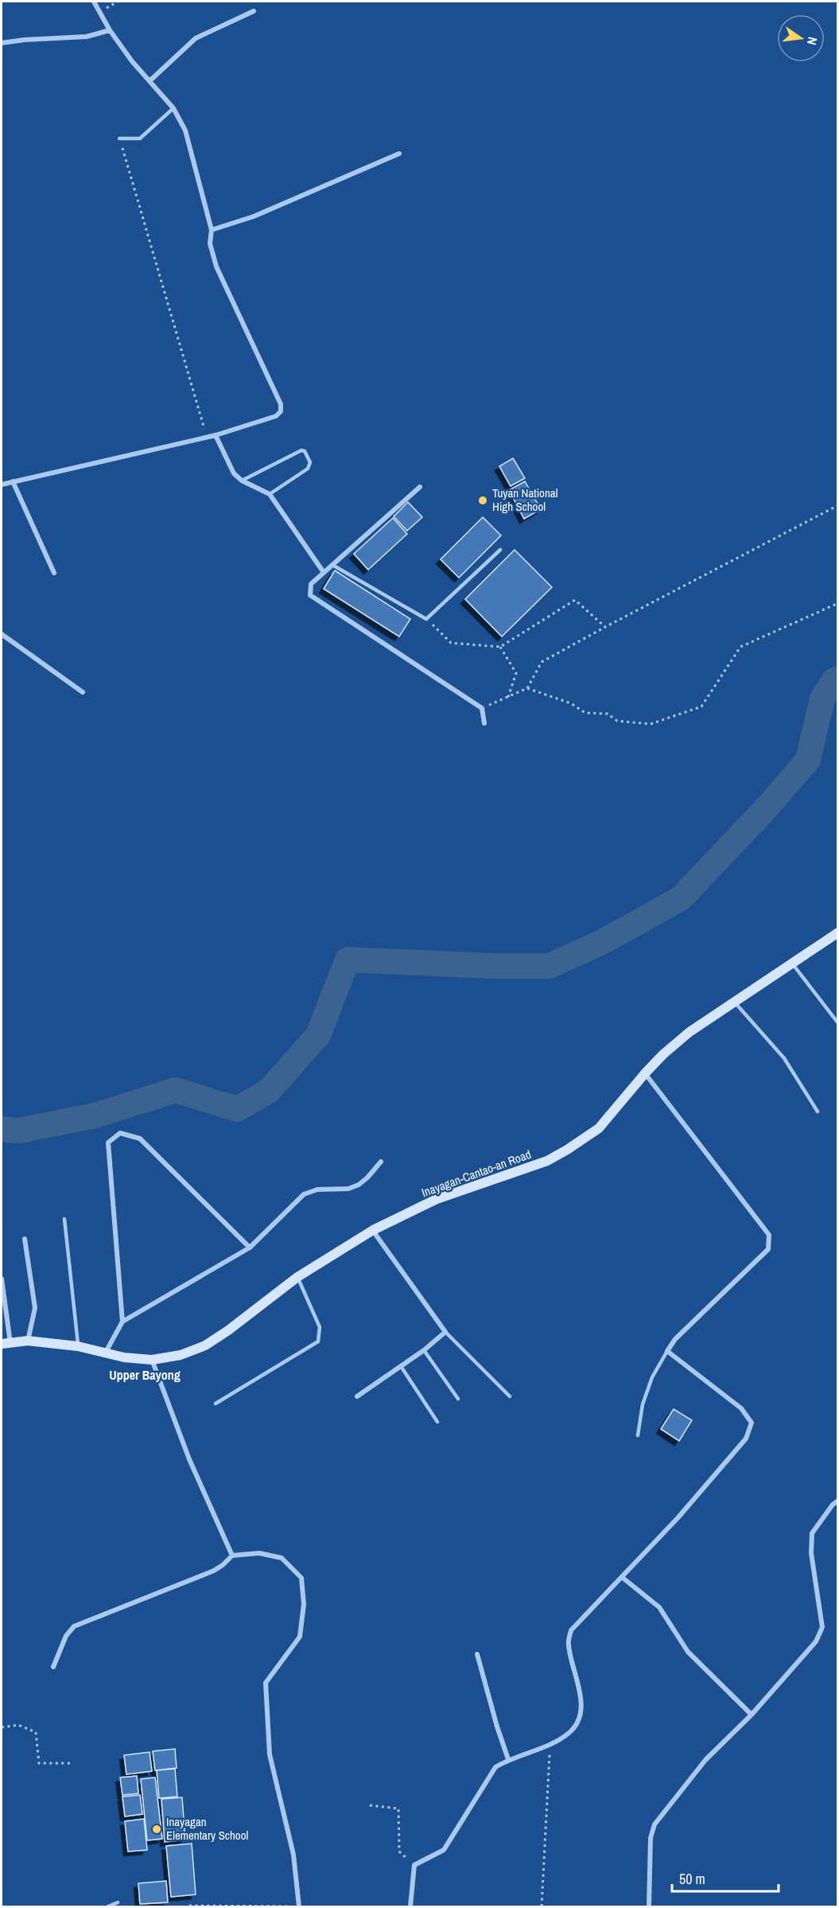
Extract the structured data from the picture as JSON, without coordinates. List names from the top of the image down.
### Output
{
  "streets": {
    "street": ["Inayagan-Cantao-an Road"]
  },
  "districts": ["Upper Bayong"],
  "places": ["Tuyan National High School", "Inayagan Elementary School"],
  "scale_bar": "50 m",
  "north": "right"
}
